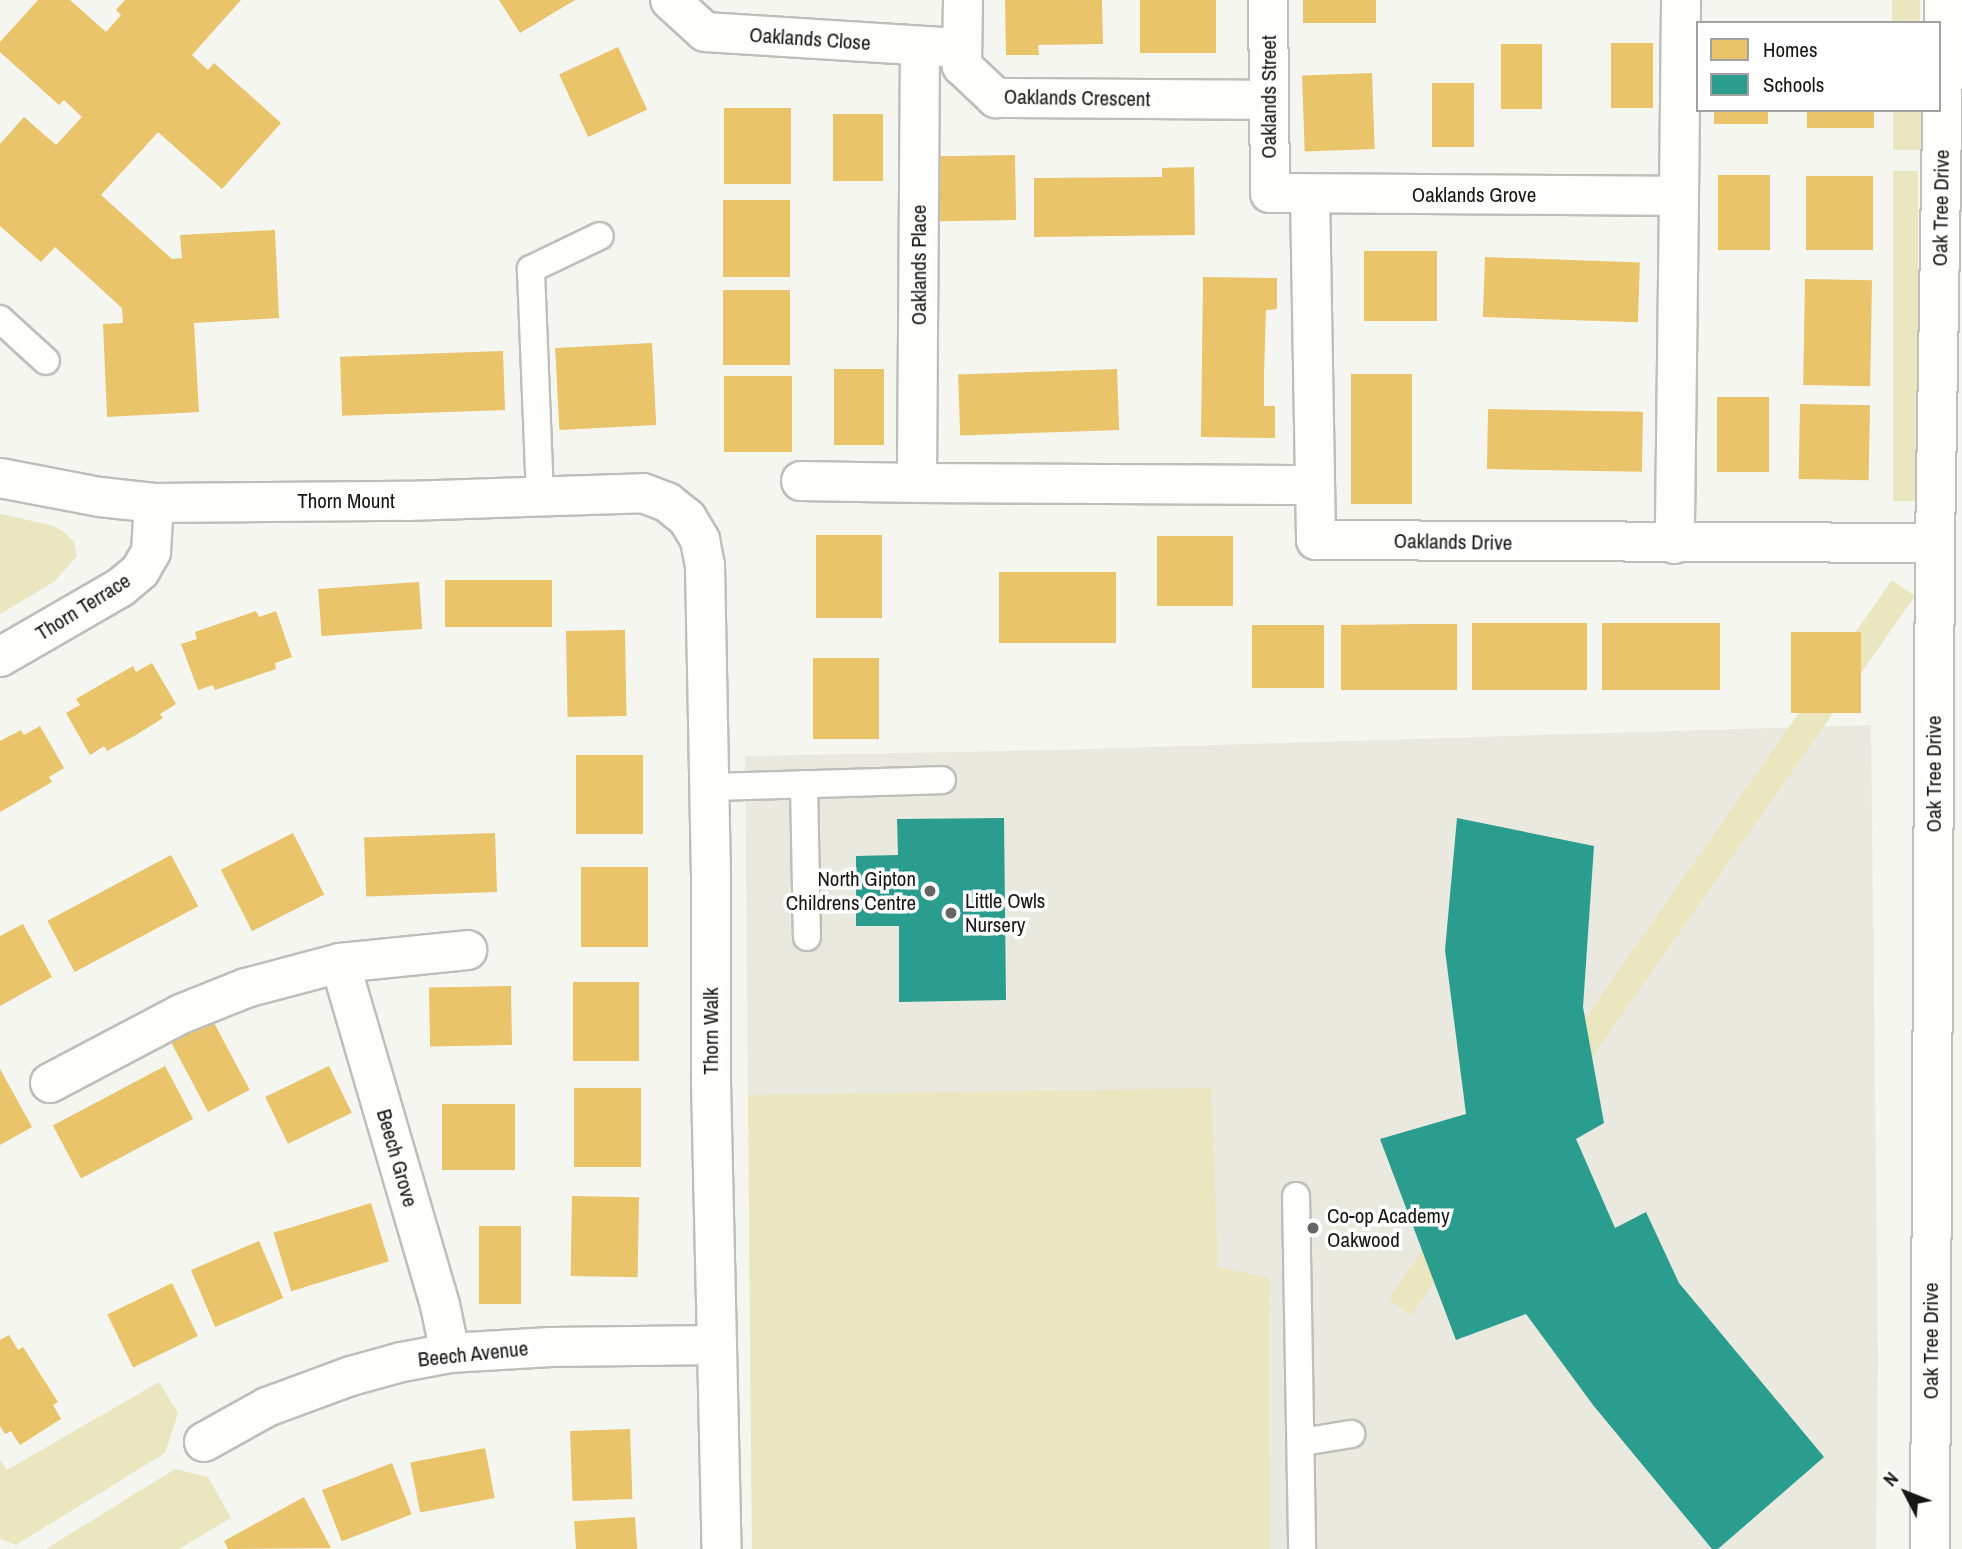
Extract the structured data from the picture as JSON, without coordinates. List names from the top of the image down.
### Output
{
  "streets": {
    "street": [
      "Oaklands Close",
      "Oaklands Street",
      "Oaklands Crescent",
      "Oaklands Grove",
      "Oak Tree Drive",
      "Oaklands Place",
      "Thorn Mount",
      "Oaklands Drive",
      "Thorn Terrace",
      "Thorn Walk",
      "Beech Grove",
      "Beech Avenue"
    ]
  },
  "crossings": [
    ["Oaklands Close", "Oaklands Crescent"],
    ["Oaklands Close", "Oaklands Place"],
    ["Oaklands Street", "Oaklands Crescent"],
    ["Oaklands Street", "Oaklands Grove"],
    ["Oaklands Grove", "Oaklands Drive"],
    ["Oak Tree Drive", "Oaklands Drive"],
    ["Thorn Mount", "Thorn Terrace"],
    ["Thorn Mount", "Thorn Walk"],
    ["Thorn Walk", "Beech Avenue"],
    ["Beech Grove", "Beech Avenue"]
  ],
  "places": ["North Gipton Childrens Centre", "Little Owls Nursery", "Co-op Academy Oakwood"],
  "legend": ["Homes", "Schools"],
  "north": "top left"
}
